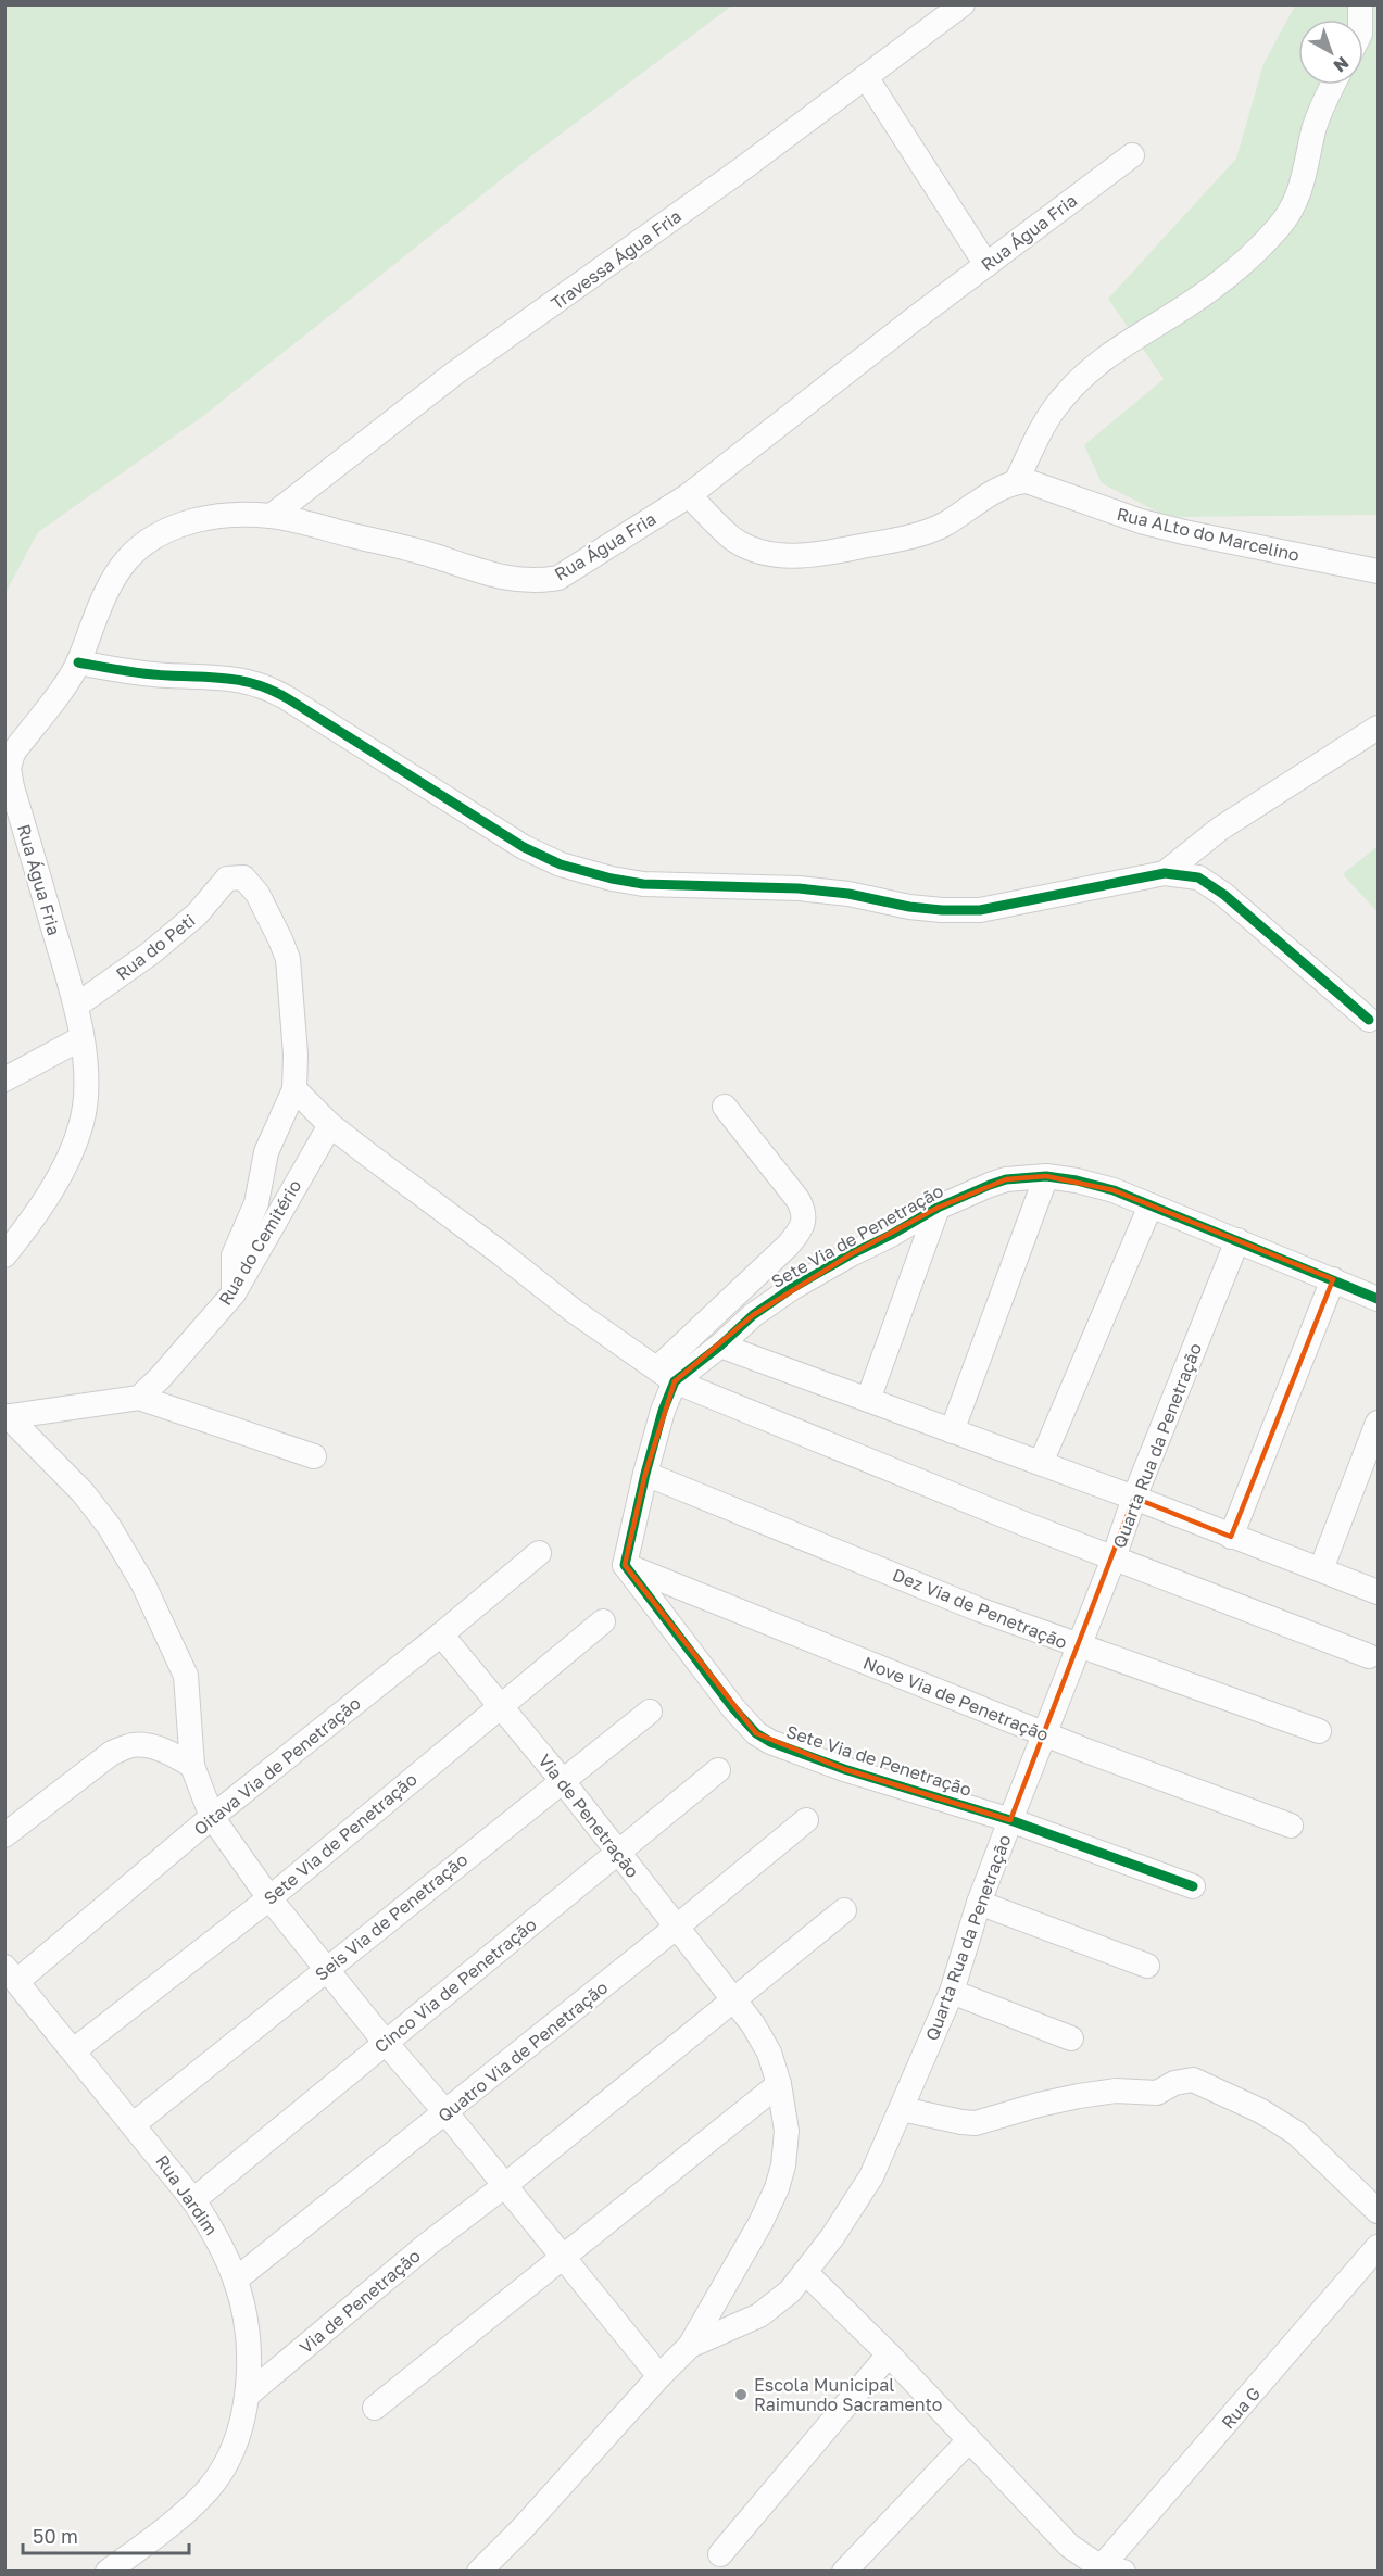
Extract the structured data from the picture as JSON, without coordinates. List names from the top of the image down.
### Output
{
  "streets": {
    "street": [
      "Rua Água Fria",
      "Travessa Água Fria",
      "Rua ALto do Marcelino",
      "Rua do Peti",
      "Sete Via de Penetração",
      "Rua do Cemitério",
      "Quarta Rua da Penetração",
      "Dez Via de Penetração",
      "Nove Via de Penetração",
      "Oitava Via de Penetração",
      "Via de Penetração",
      "Seis Via de Penetração",
      "Cinco Via de Penetração",
      "Quatro Via de Penetração",
      "Rua Jardim",
      "Rua G"
    ]
  },
  "crossings": [
    ["Rua Água Fria", "Travessa Água Fria"],
    ["Rua Água Fria", "Rua do Peti"],
    ["Sete Via de Penetração", "Quarta Rua da Penetração"],
    ["Sete Via de Penetração", "Dez Via de Penetração"],
    ["Sete Via de Penetração", "Nove Via de Penetração"],
    ["Sete Via de Penetração", "Via de Penetração"],
    ["Sete Via de Penetração", "Rua Jardim"],
    ["Quarta Rua da Penetração", "Dez Via de Penetração"],
    ["Quarta Rua da Penetração", "Nove Via de Penetração"],
    ["Quarta Rua da Penetração", "Via de Penetração"],
    ["Quarta Rua da Penetração", "Rua G"],
    ["Oitava Via de Penetração", "Via de Penetração"],
    ["Oitava Via de Penetração", "Rua Jardim"],
    ["Via de Penetração", "Seis Via de Penetração"],
    ["Via de Penetração", "Cinco Via de Penetração"],
    ["Via de Penetração", "Quatro Via de Penetração"],
    ["Via de Penetração", "Rua Jardim"],
    ["Seis Via de Penetração", "Rua Jardim"],
    ["Cinco Via de Penetração", "Rua Jardim"],
    ["Quatro Via de Penetração", "Rua Jardim"]
  ],
  "places": ["Escola Municipal Raimundo Sacramento"],
  "scale_bar": "50 m",
  "north": "bottom right"
}
